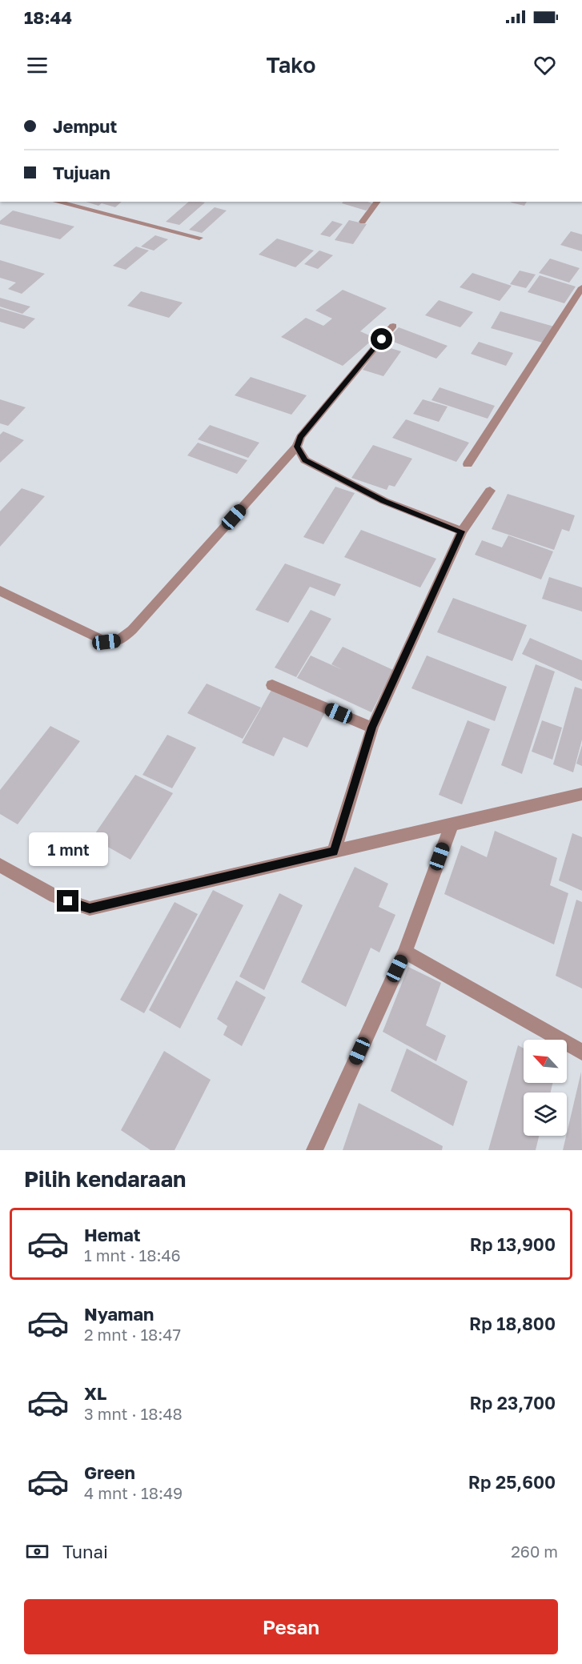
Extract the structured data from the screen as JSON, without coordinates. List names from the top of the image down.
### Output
{
  "north": "top left",
  "page": {
    "status": "18:44",
    "header": "Tako",
    "banner": ["Jemput", "Tujuan"],
    "bubble": "1 mnt",
    "heading": "Pilih kendaraan",
    "list": [
      {
        "name": "Hemat",
        "note": "1 mnt · 18:46",
        "value": "Rp 13,900"
      },
      {
        "name": "Nyaman",
        "note": "2 mnt · 18:47",
        "value": "Rp 18,800"
      },
      {
        "name": "XL",
        "note": "3 mnt · 18:48",
        "value": "Rp 23,700"
      },
      {
        "name": "Green",
        "note": "4 mnt · 18:49",
        "value": "Rp 25,600"
      }
    ],
    "pay": ["Tunai", "260 m"],
    "buttons": "Pesan"
  }
}
